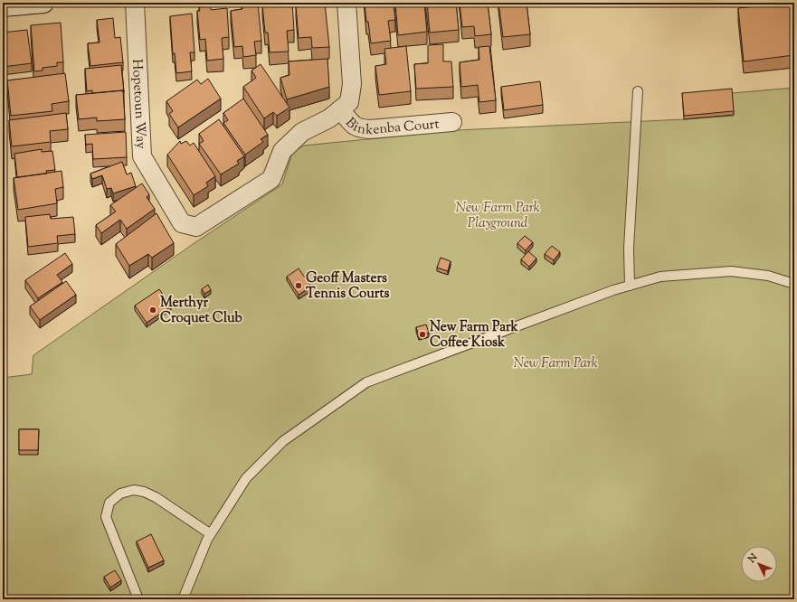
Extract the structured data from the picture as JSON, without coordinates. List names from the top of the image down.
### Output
{
  "streets": {
    "street": ["Hopetoun Way", "Binkenba Court"]
  },
  "crossings": [
    ["Hopetoun Way", "Binkenba Court"]
  ],
  "parks": ["New Farm Park Playground", "New Farm Park"],
  "places": ["Geoff Masters Tennis Courts", "Merthyr Croquet Club", "New Farm Park Coffee Kiosk"],
  "north": "top left"
}
